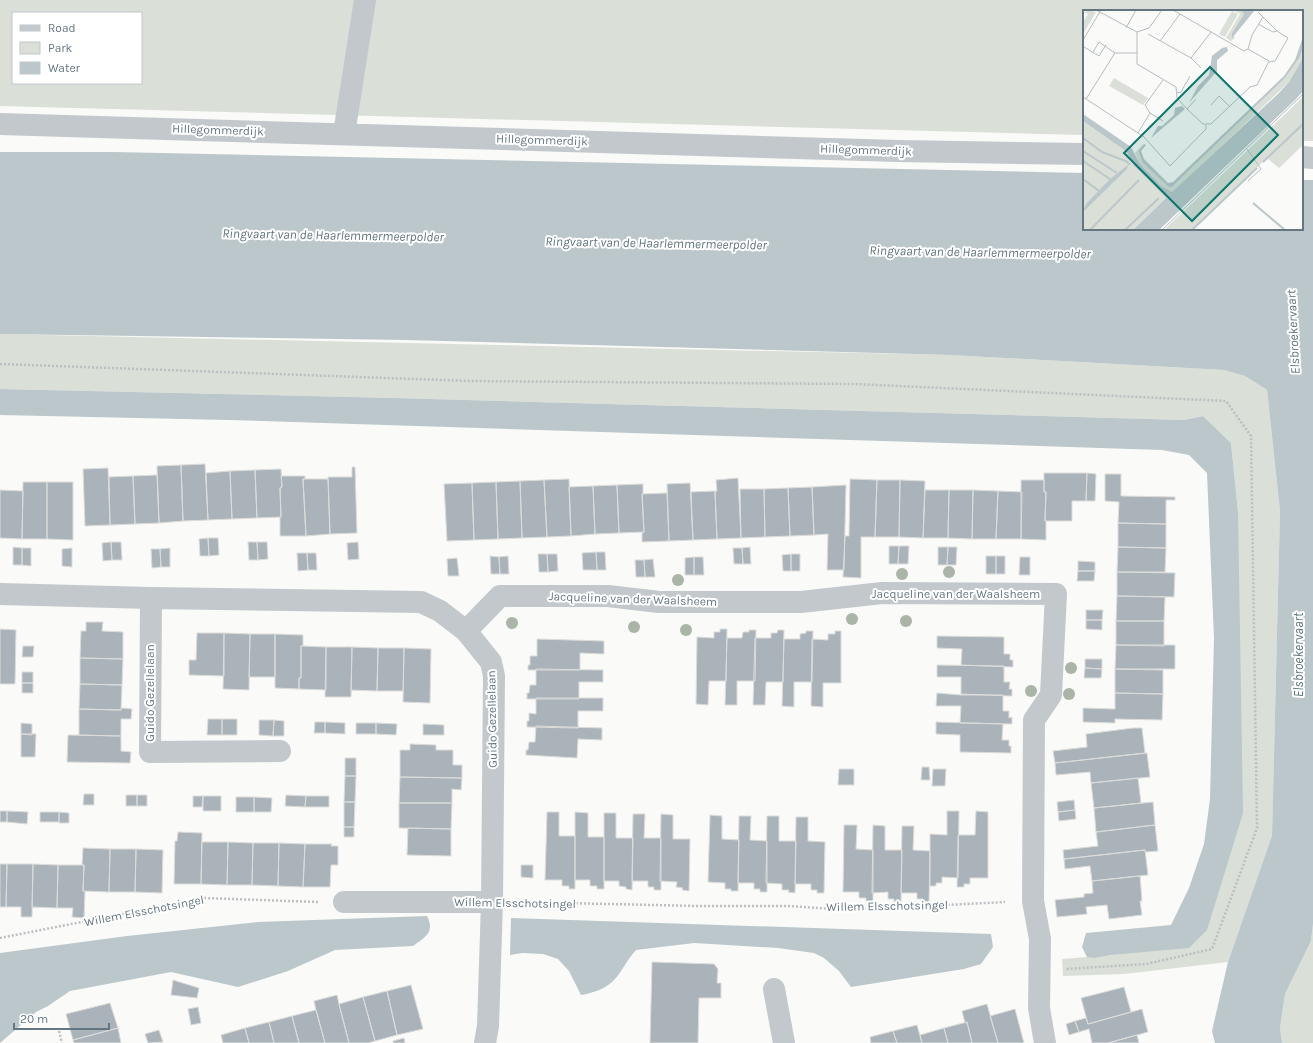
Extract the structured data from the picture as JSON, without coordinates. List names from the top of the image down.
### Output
{
  "streets": {
    "street": [
      "Hillegommerdijk",
      "Jacqueline van der Waalsheem",
      "Guido Gezellelaan",
      "Willem Elsschotsingel"
    ]
  },
  "crossings": [
    ["Jacqueline van der Waalsheem", "Guido Gezellelaan"],
    ["Jacqueline van der Waalsheem", "Willem Elsschotsingel"],
    ["Guido Gezellelaan", "Willem Elsschotsingel"]
  ],
  "water": ["Ringvaart van de Haarlemmermeerpolder", "Elsbroekervaart"],
  "legend": ["Road", "Park", "Water"],
  "scale_bar": "20 m"
}
